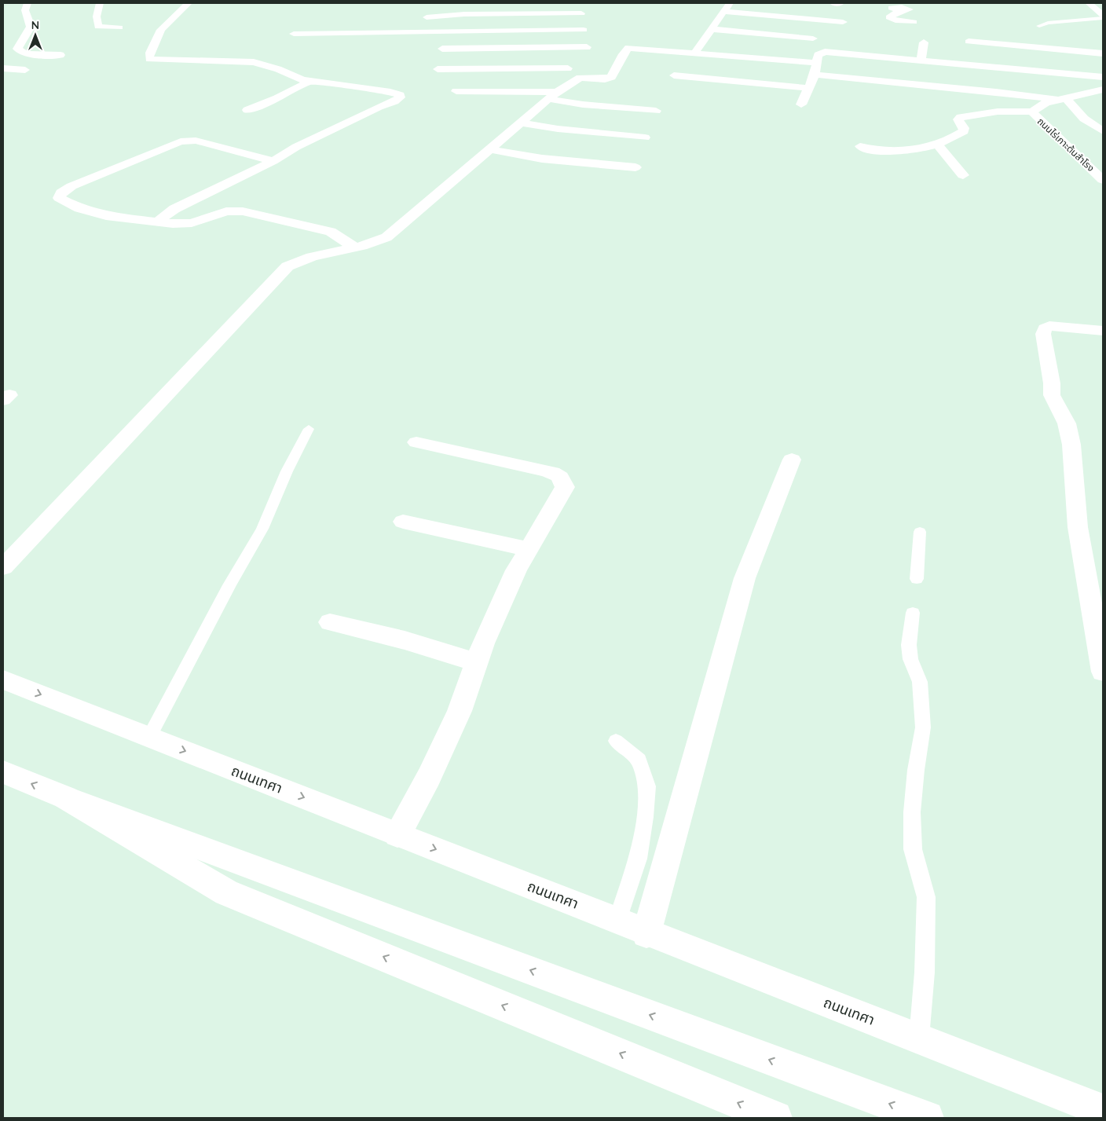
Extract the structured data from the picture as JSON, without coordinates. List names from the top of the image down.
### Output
{
  "streets": {
    "main road": ["ถนนไร่เกาะต้นสำโรง", "ถนนเทศา"]
  },
  "north": "top"
}
